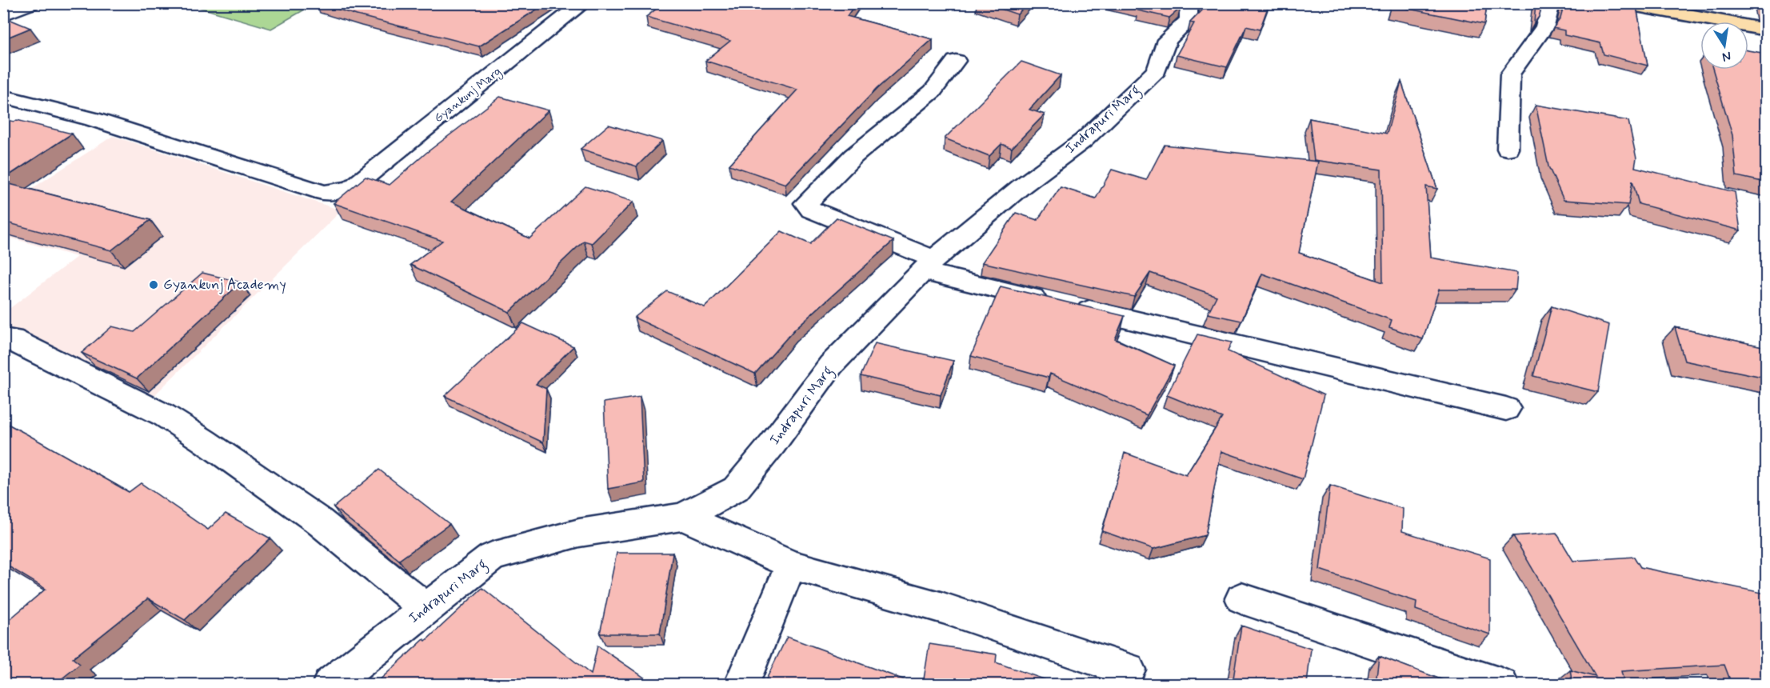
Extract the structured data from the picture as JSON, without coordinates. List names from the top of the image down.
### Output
{
  "streets": {
    "street": ["Gyankunj Marg", "Indrapuri Marg"]
  },
  "places": ["Gyankunj Academy"],
  "north": "bottom"
}
